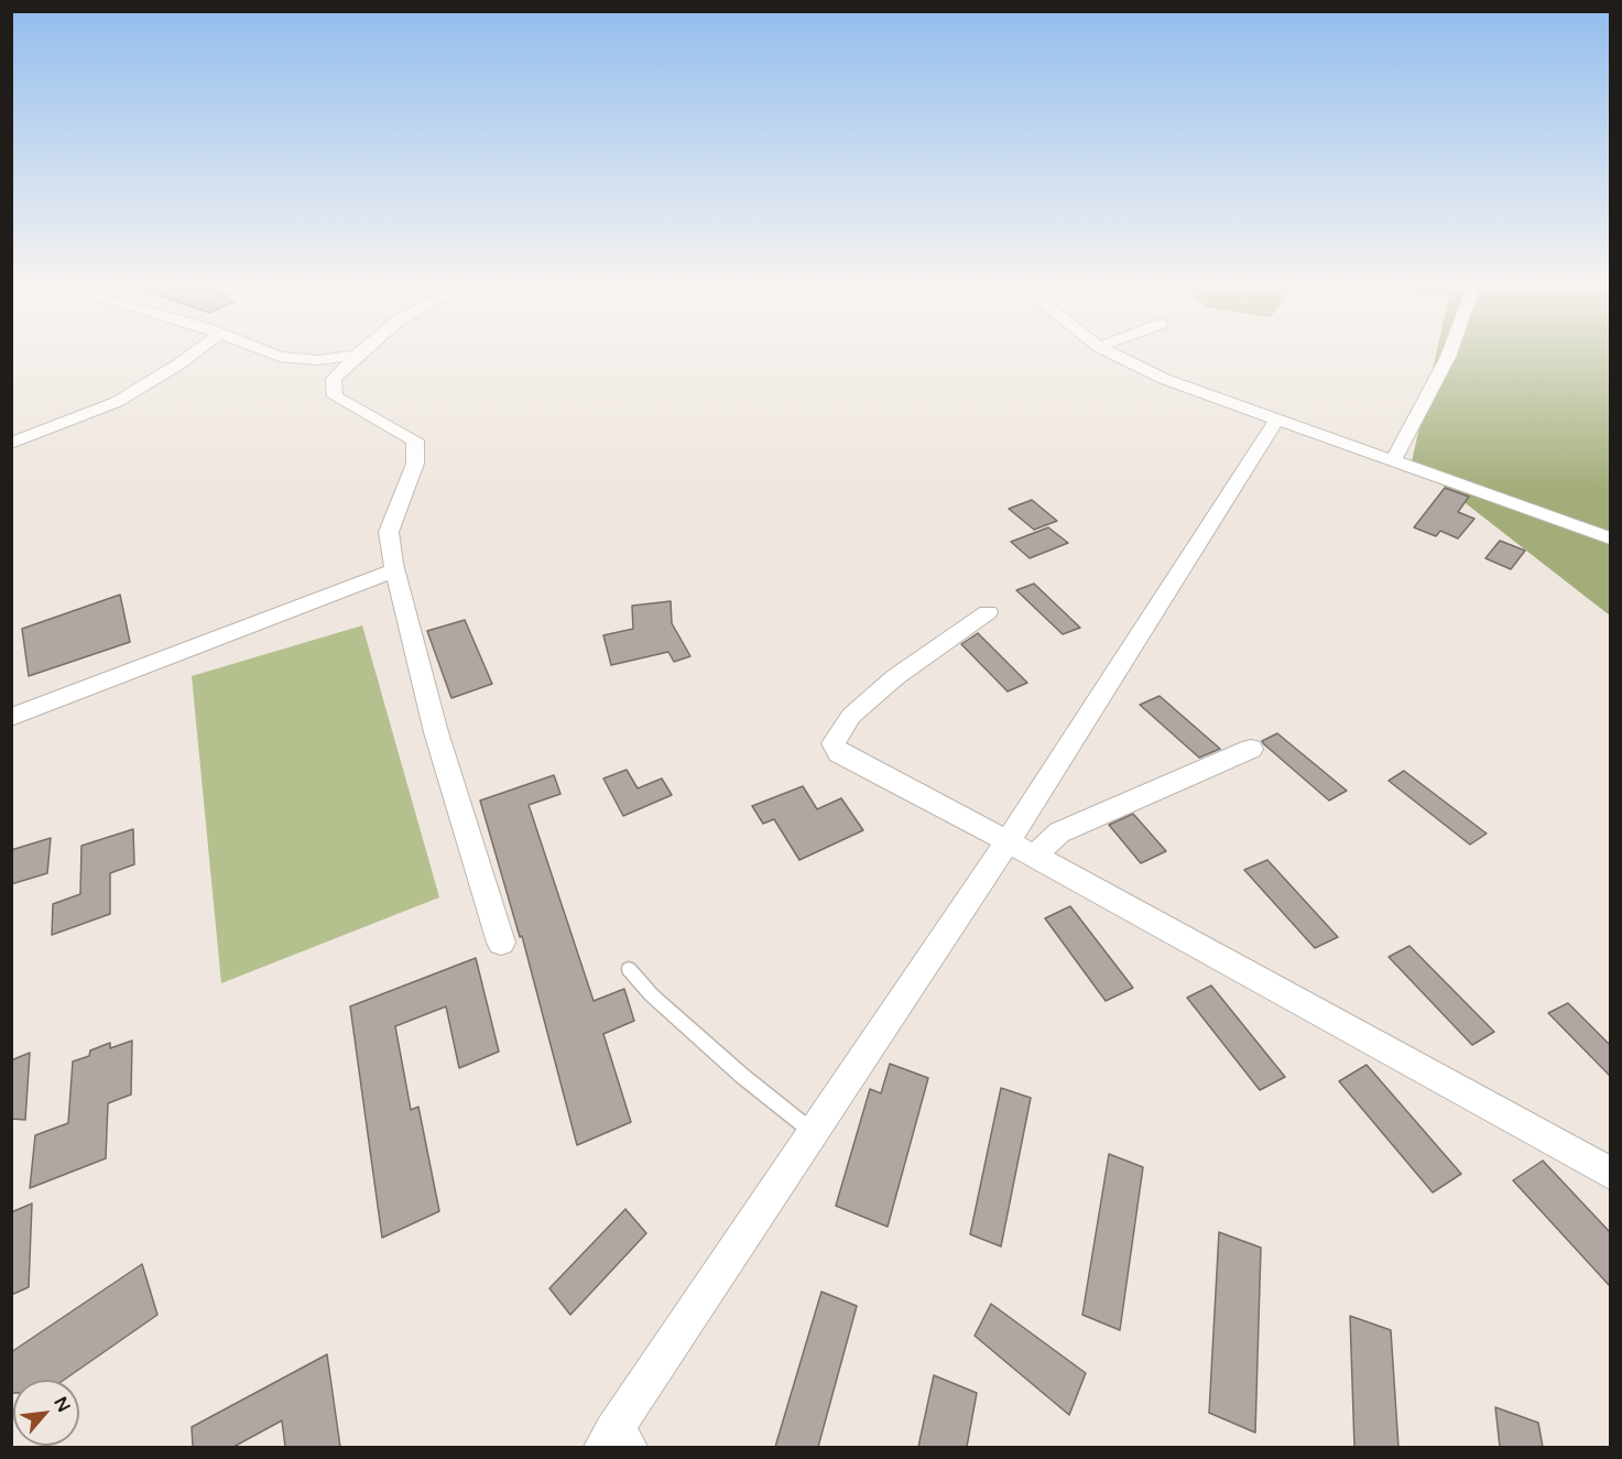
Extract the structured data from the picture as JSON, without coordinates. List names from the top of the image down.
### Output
{
  "north": "top right"
}
